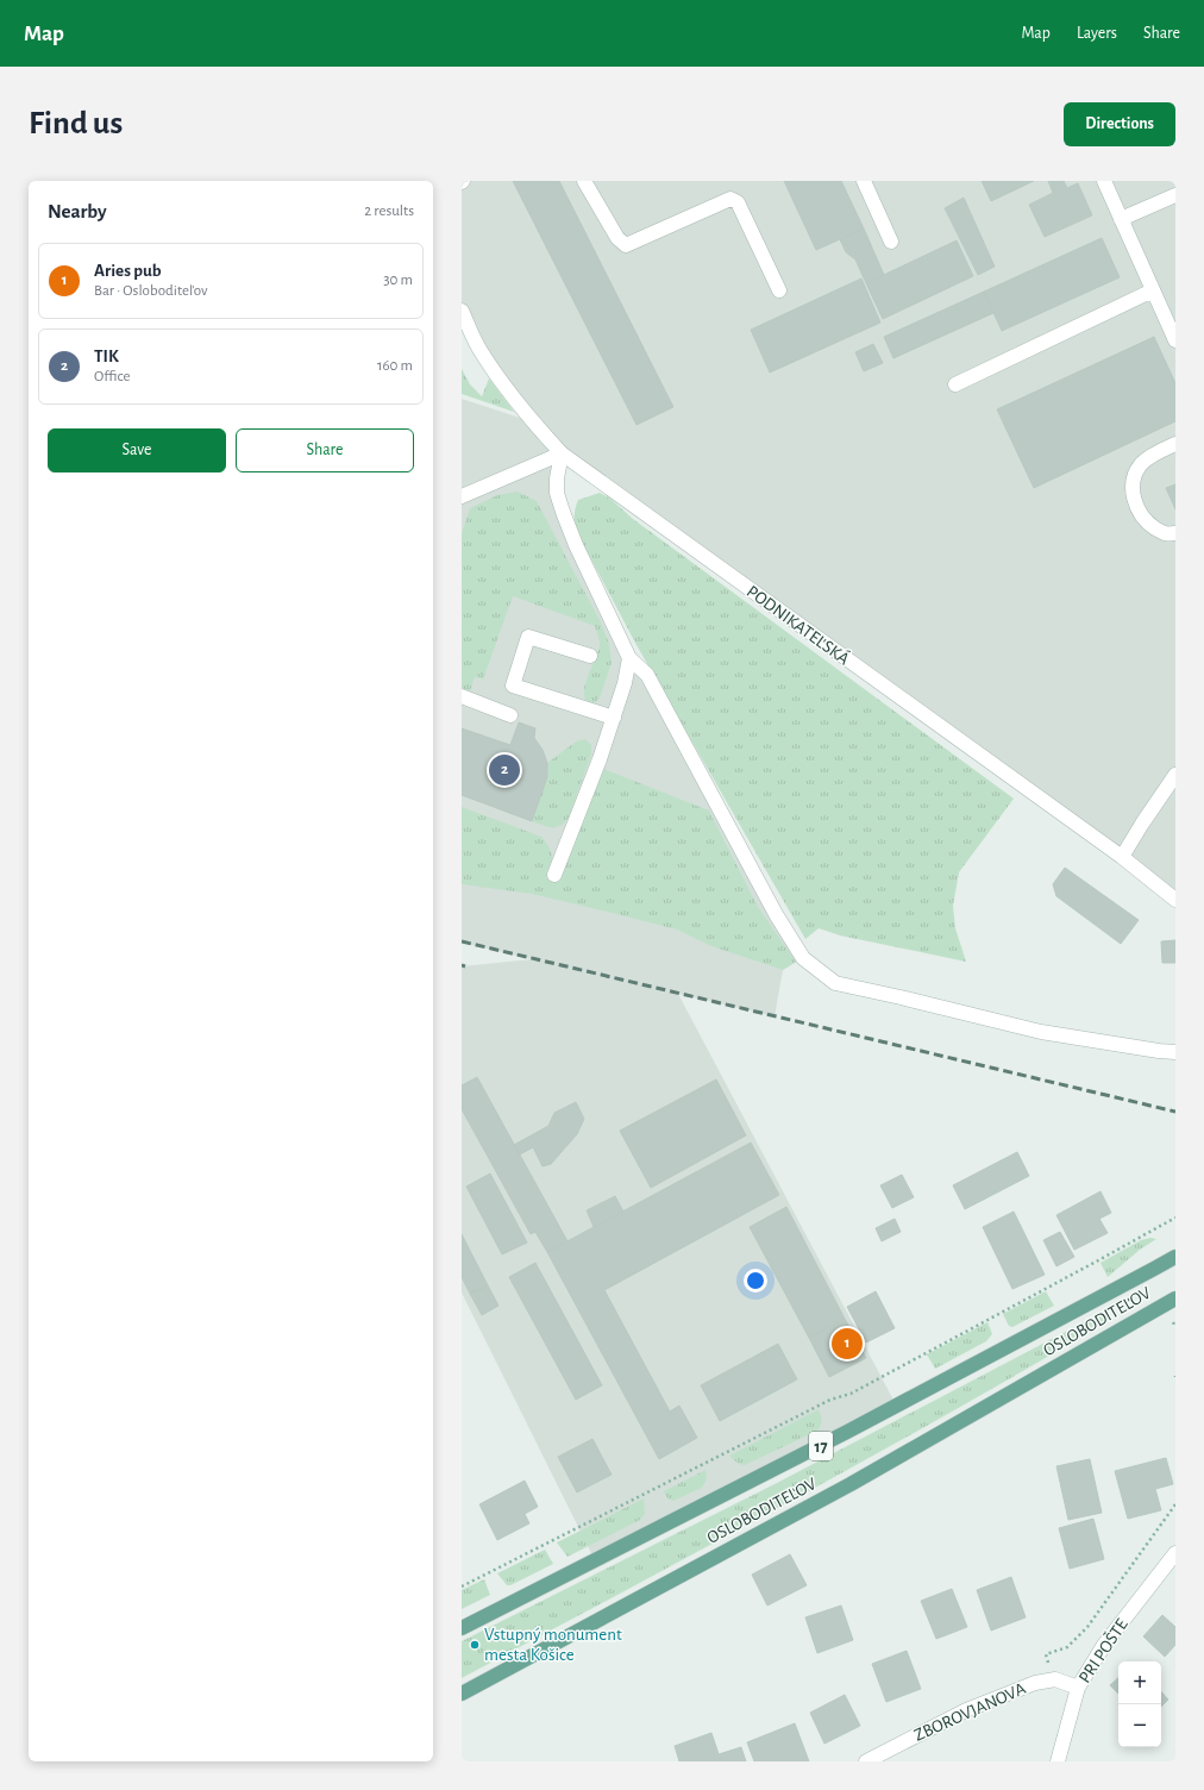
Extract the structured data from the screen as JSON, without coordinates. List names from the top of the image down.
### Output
{
  "streets": {
    "main road": ["OSLOBODITEĽOV", "17"],
    "street": ["PODNIKATEĽSKÁ", "PRI POŠTE", "ZBOROVJANOVA"]
  },
  "places": ["Vstupný monument mesta Košice"],
  "page": {
    "header": "Map",
    "nav": ["Map", "Layers", "Share"],
    "buttons": [
      "Directions",
      ["Save", "Share"]
    ],
    "title": "Find us",
    "heading": ["Nearby", "2 results"],
    "list": [
      {
        "mark": "1",
        "name": "Aries pub",
        "note": "Bar · Osloboditeľov",
        "value": "30 m"
      },
      {
        "mark": "2",
        "name": "TIK",
        "note": "Office",
        "value": "160 m"
      }
    ],
    "pins": ["2", "1"],
    "map_buttons": ["+", "−"]
  }
}
